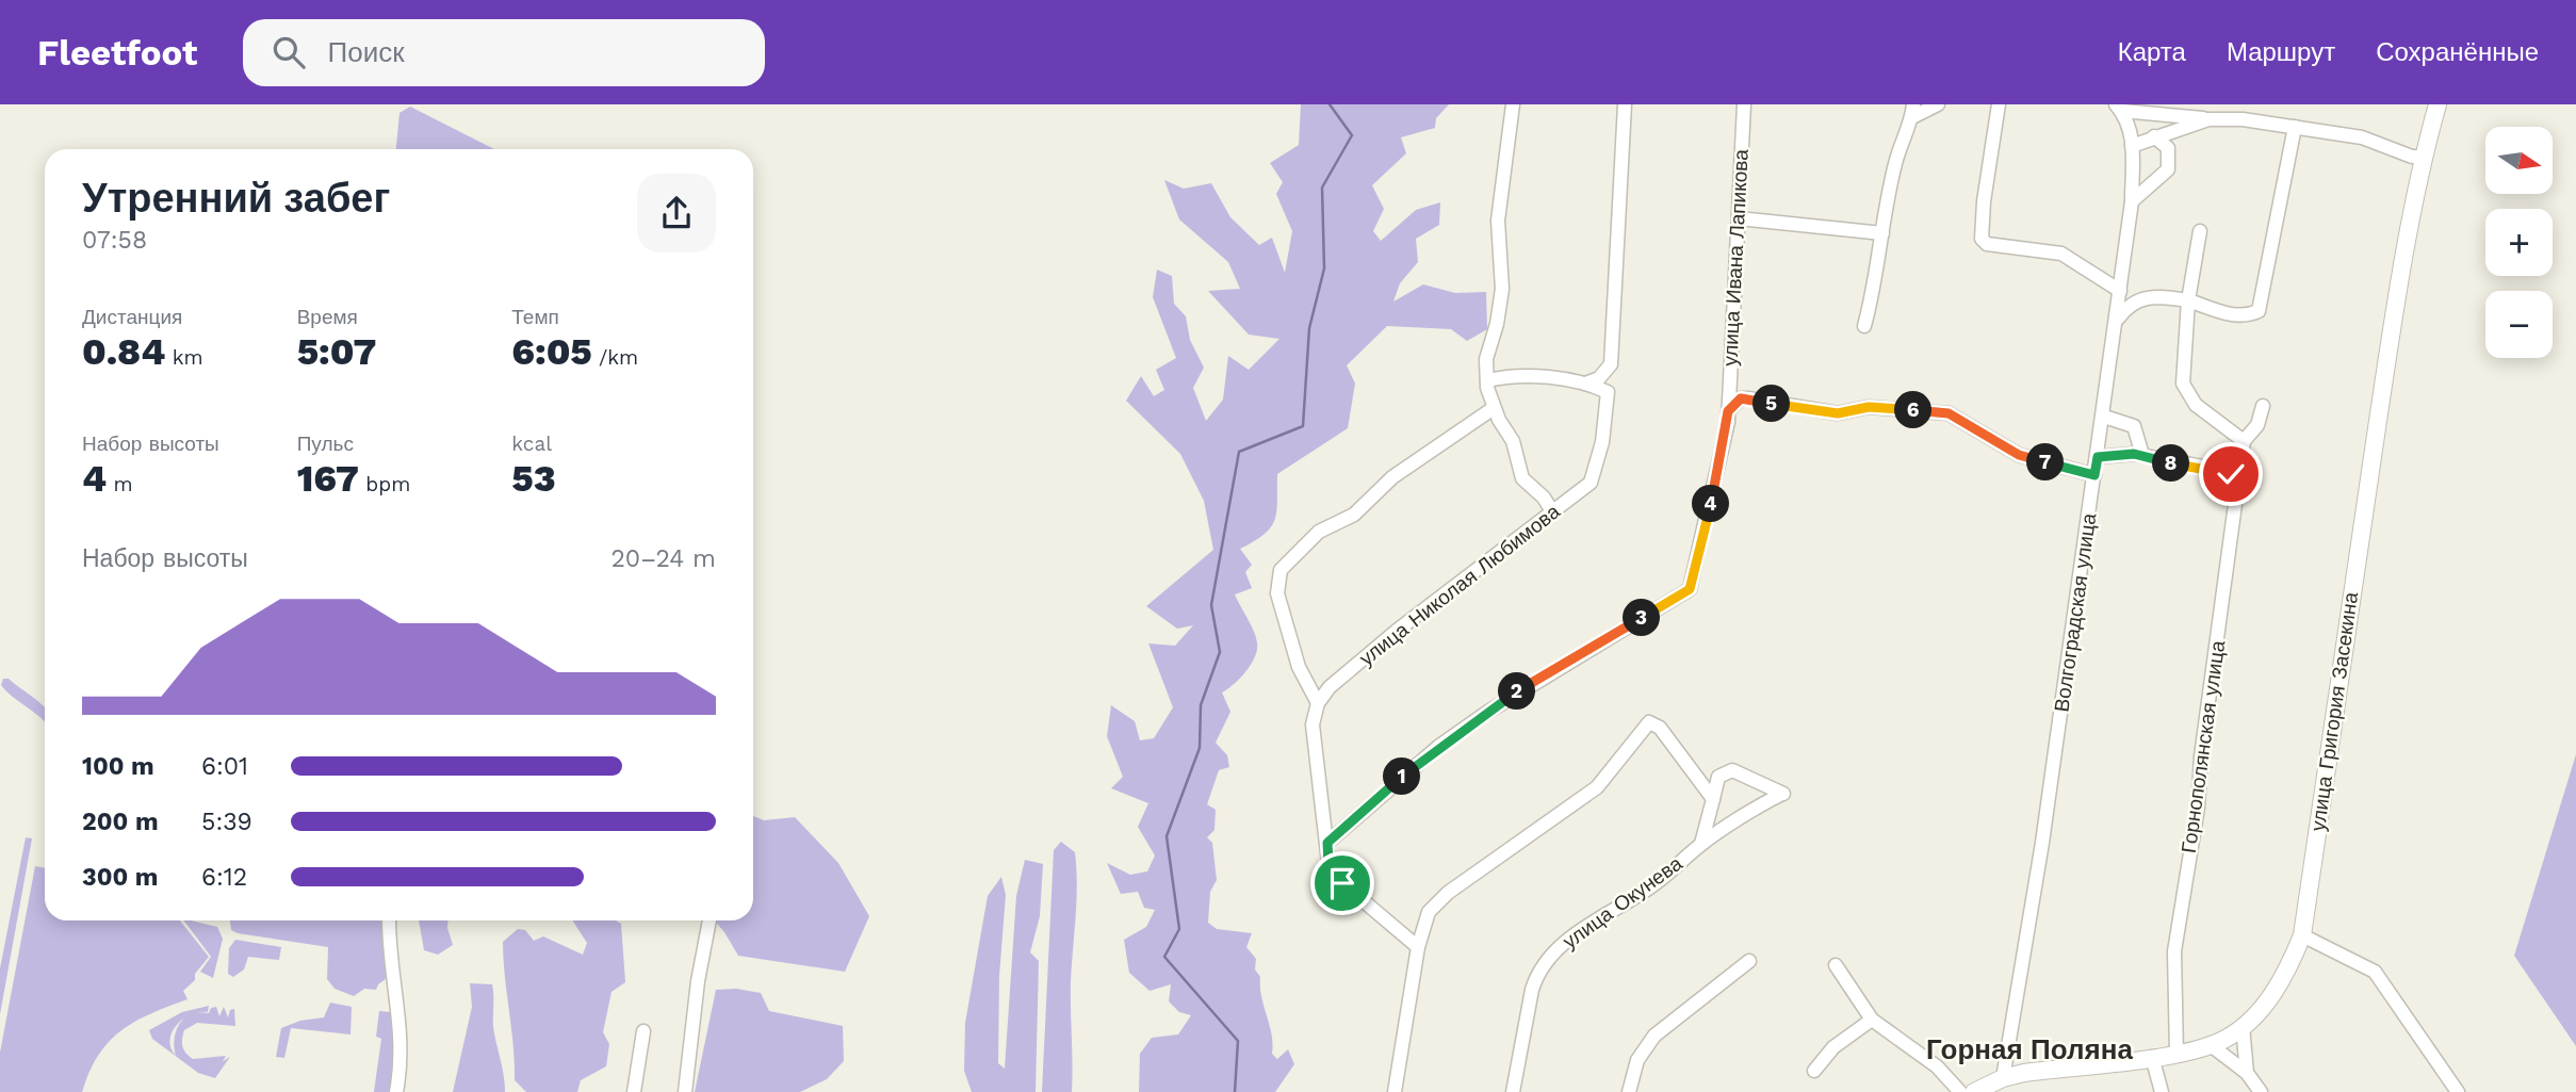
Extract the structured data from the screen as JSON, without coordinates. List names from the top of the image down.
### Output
{
  "streets": {
    "main road": ["улица Григория Засекина"],
    "street": [
      "улица Ивана Лапикова",
      "улица Николая Любимова",
      "Волгоградская улица",
      "Горнополянская улица",
      "улица Окунева"
    ]
  },
  "crossings": [
    ["Волгоградская улица", "улица Григория Засекина"],
    ["улица Григория Засекина", "Горнополянская улица"]
  ],
  "districts": ["Горная Поляна"],
  "north": "right",
  "page": {
    "header": "Fleetfoot",
    "search": "Поиск",
    "nav": ["Карта", "Маршрут", "Сохранённые"],
    "map_buttons": ["+", "−"],
    "heading": ["Утренний забег", "07:58"],
    "stats": [
      ["Дистанция", "0.84 km"],
      ["Время", "5:07"],
      ["Темп", "6:05 /km"],
      ["Набор высоты", "4 m"],
      ["Пульс", "167 bpm"],
      ["kcal", "53"]
    ],
    "pins": [
      "5",
      "6",
      "7",
      "8",
      "4",
      "3",
      "2",
      "1"
    ],
    "chart": ["Набор высоты", "20–24 m"],
    "list": [
      {
        "name": "100 m",
        "note": "6:01"
      },
      {
        "name": "200 m",
        "note": "5:39"
      },
      {
        "name": "300 m",
        "note": "6:12"
      }
    ]
  }
}
